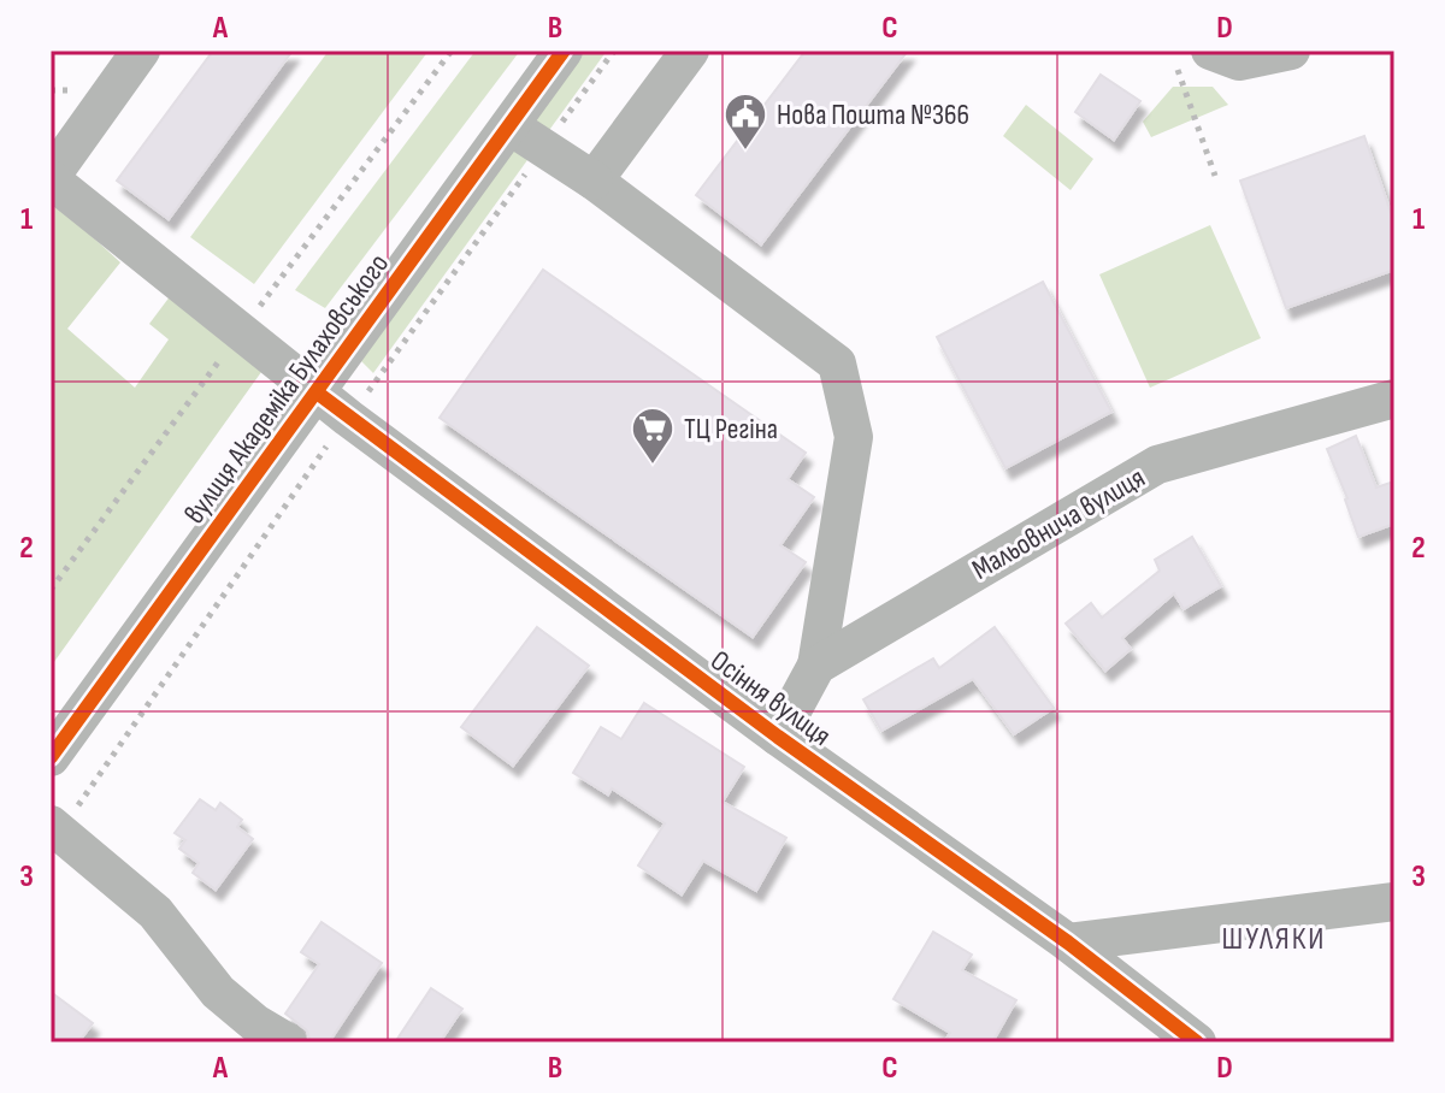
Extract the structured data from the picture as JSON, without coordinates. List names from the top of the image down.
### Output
{
  "streets": {
    "street": ["вулиця Академіка Булаховського", "Мальовнича вулиця", "Осіння вулиця"]
  },
  "crossings": [
    ["вулиця Академіка Булаховського", "Осіння вулиця"]
  ],
  "districts": ["ШУЛЯКИ"],
  "places": {
    "public building": ["Нова Пошта №366"],
    "supermarket": ["ТЦ Регіна"]
  },
  "grid": {
    "columns": [
      "A",
      "B",
      "C",
      "D"
    ],
    "rows": ["1", "2", "3"]
  }
}
